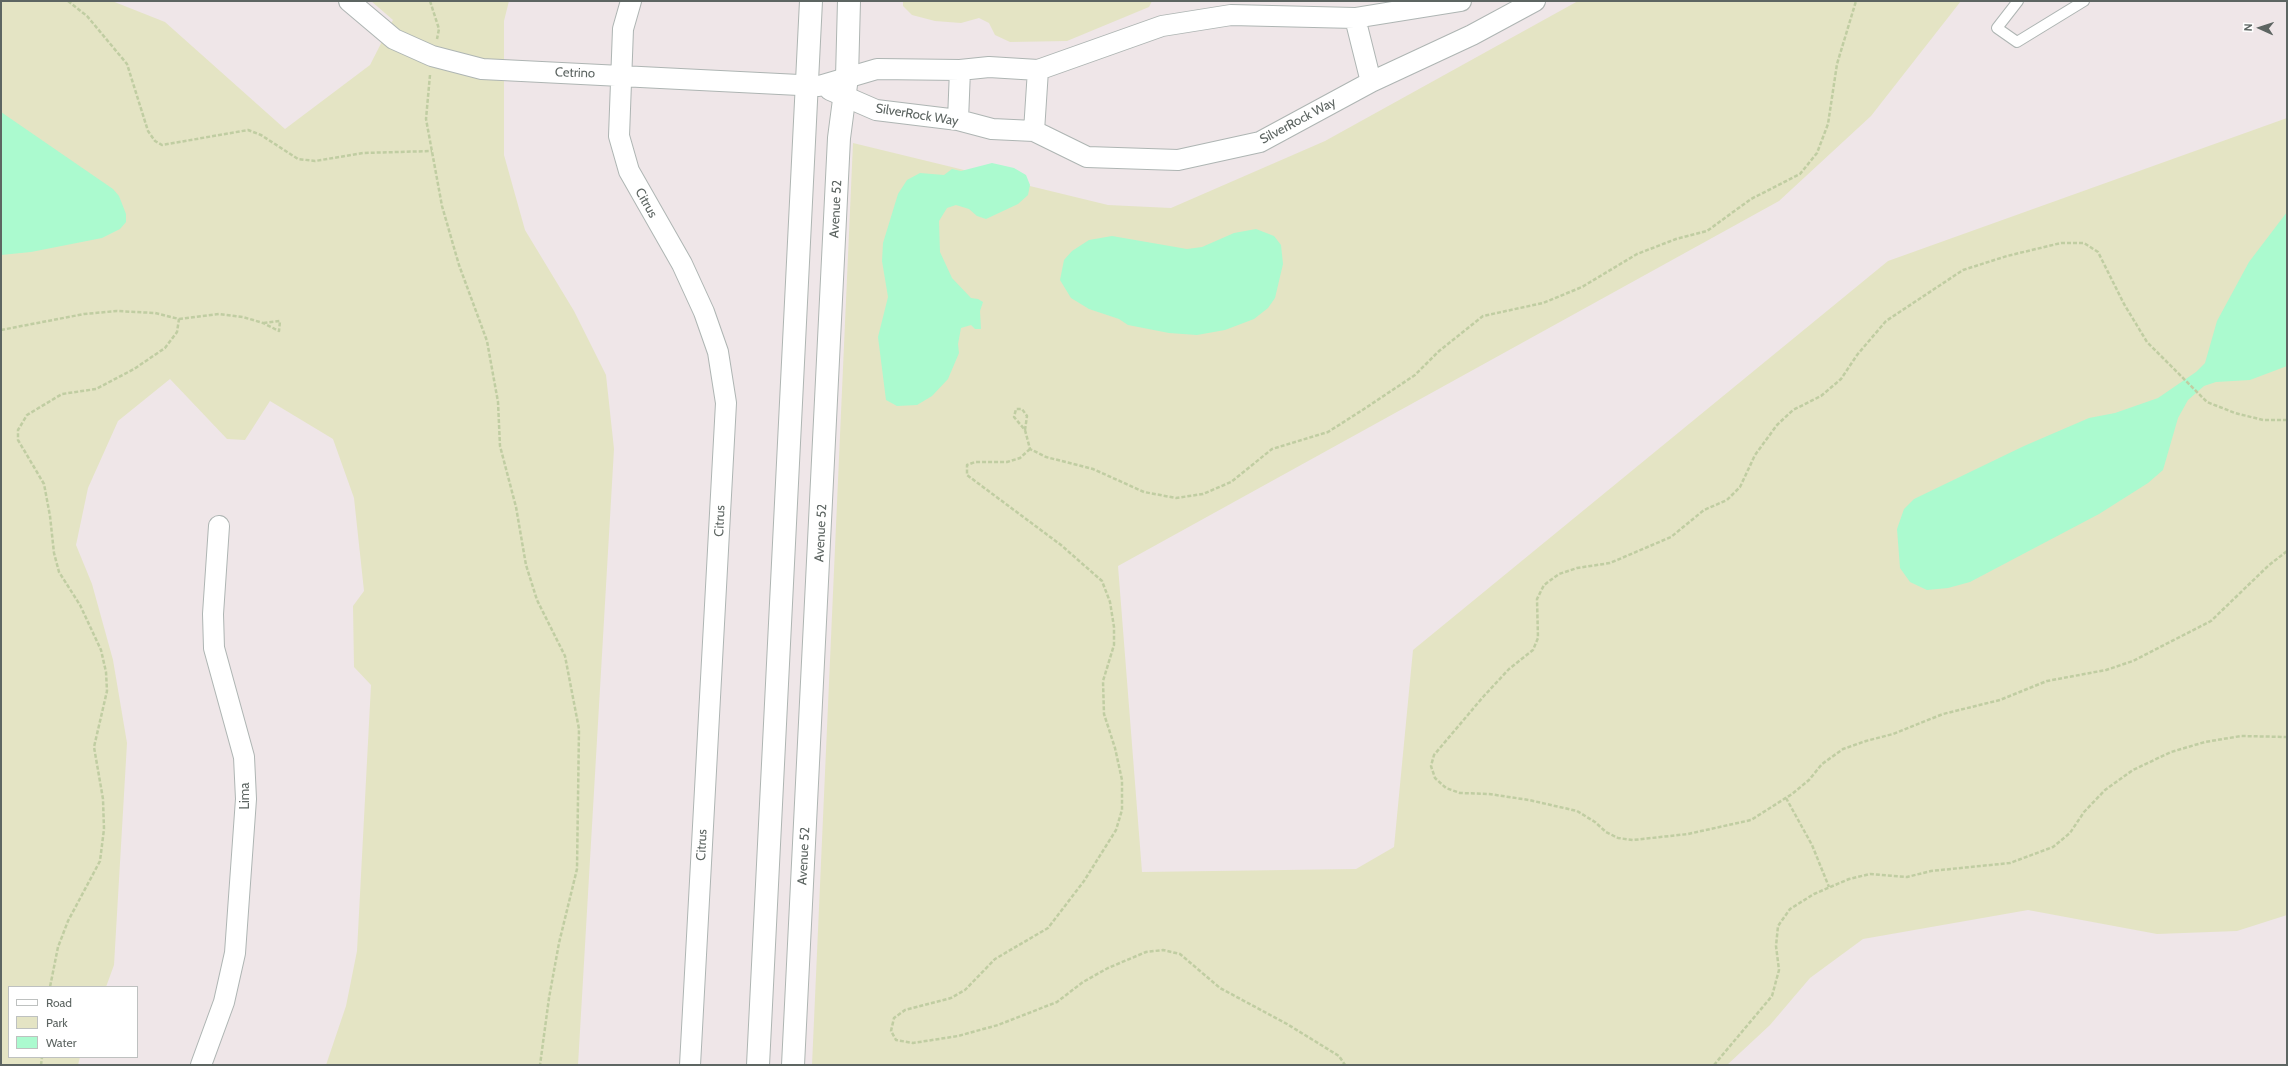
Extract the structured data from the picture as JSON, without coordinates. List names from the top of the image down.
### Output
{
  "streets": {
    "main road": ["Avenue 52"],
    "street": [
      "Cetrino",
      "SilverRock Way",
      "Citrus",
      "Lima"
    ]
  },
  "crossings": [
    ["Cetrino", "SilverRock Way"],
    ["Cetrino", "Citrus"],
    ["SilverRock Way", "Avenue 52"]
  ],
  "legend": ["Road", "Park", "Water"],
  "north": "left"
}
